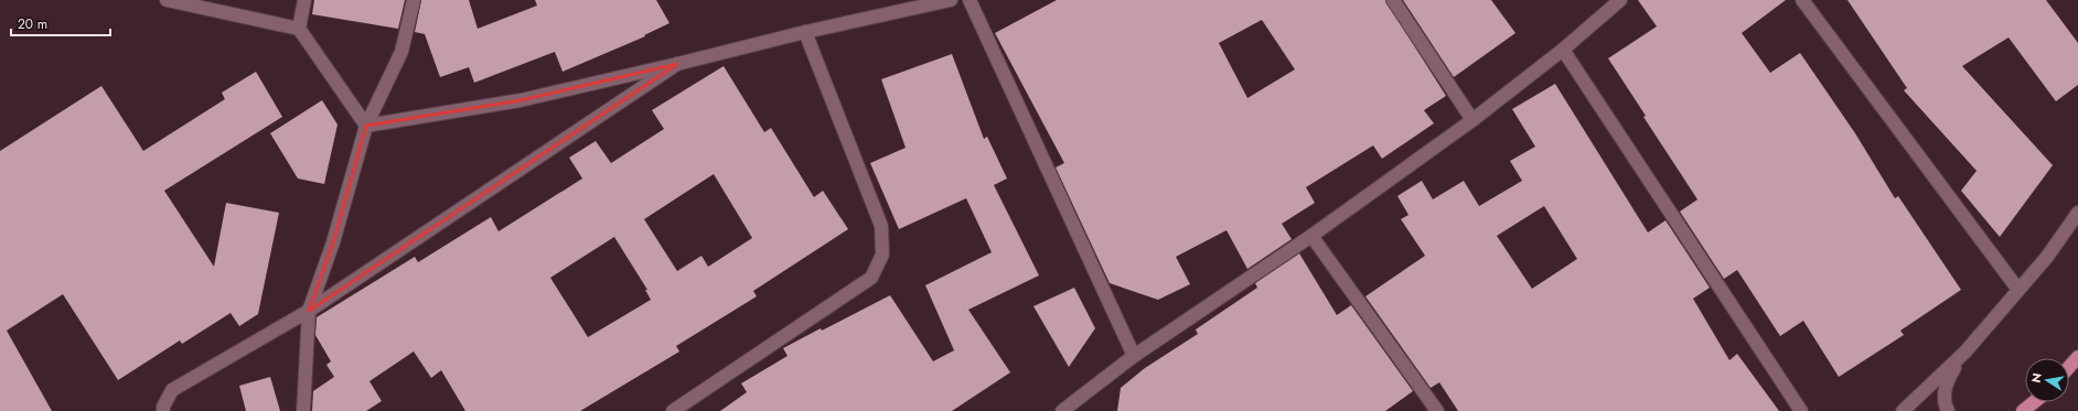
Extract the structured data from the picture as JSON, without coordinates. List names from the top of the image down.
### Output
{
  "scale_bar": "20 m",
  "north": "left"
}
